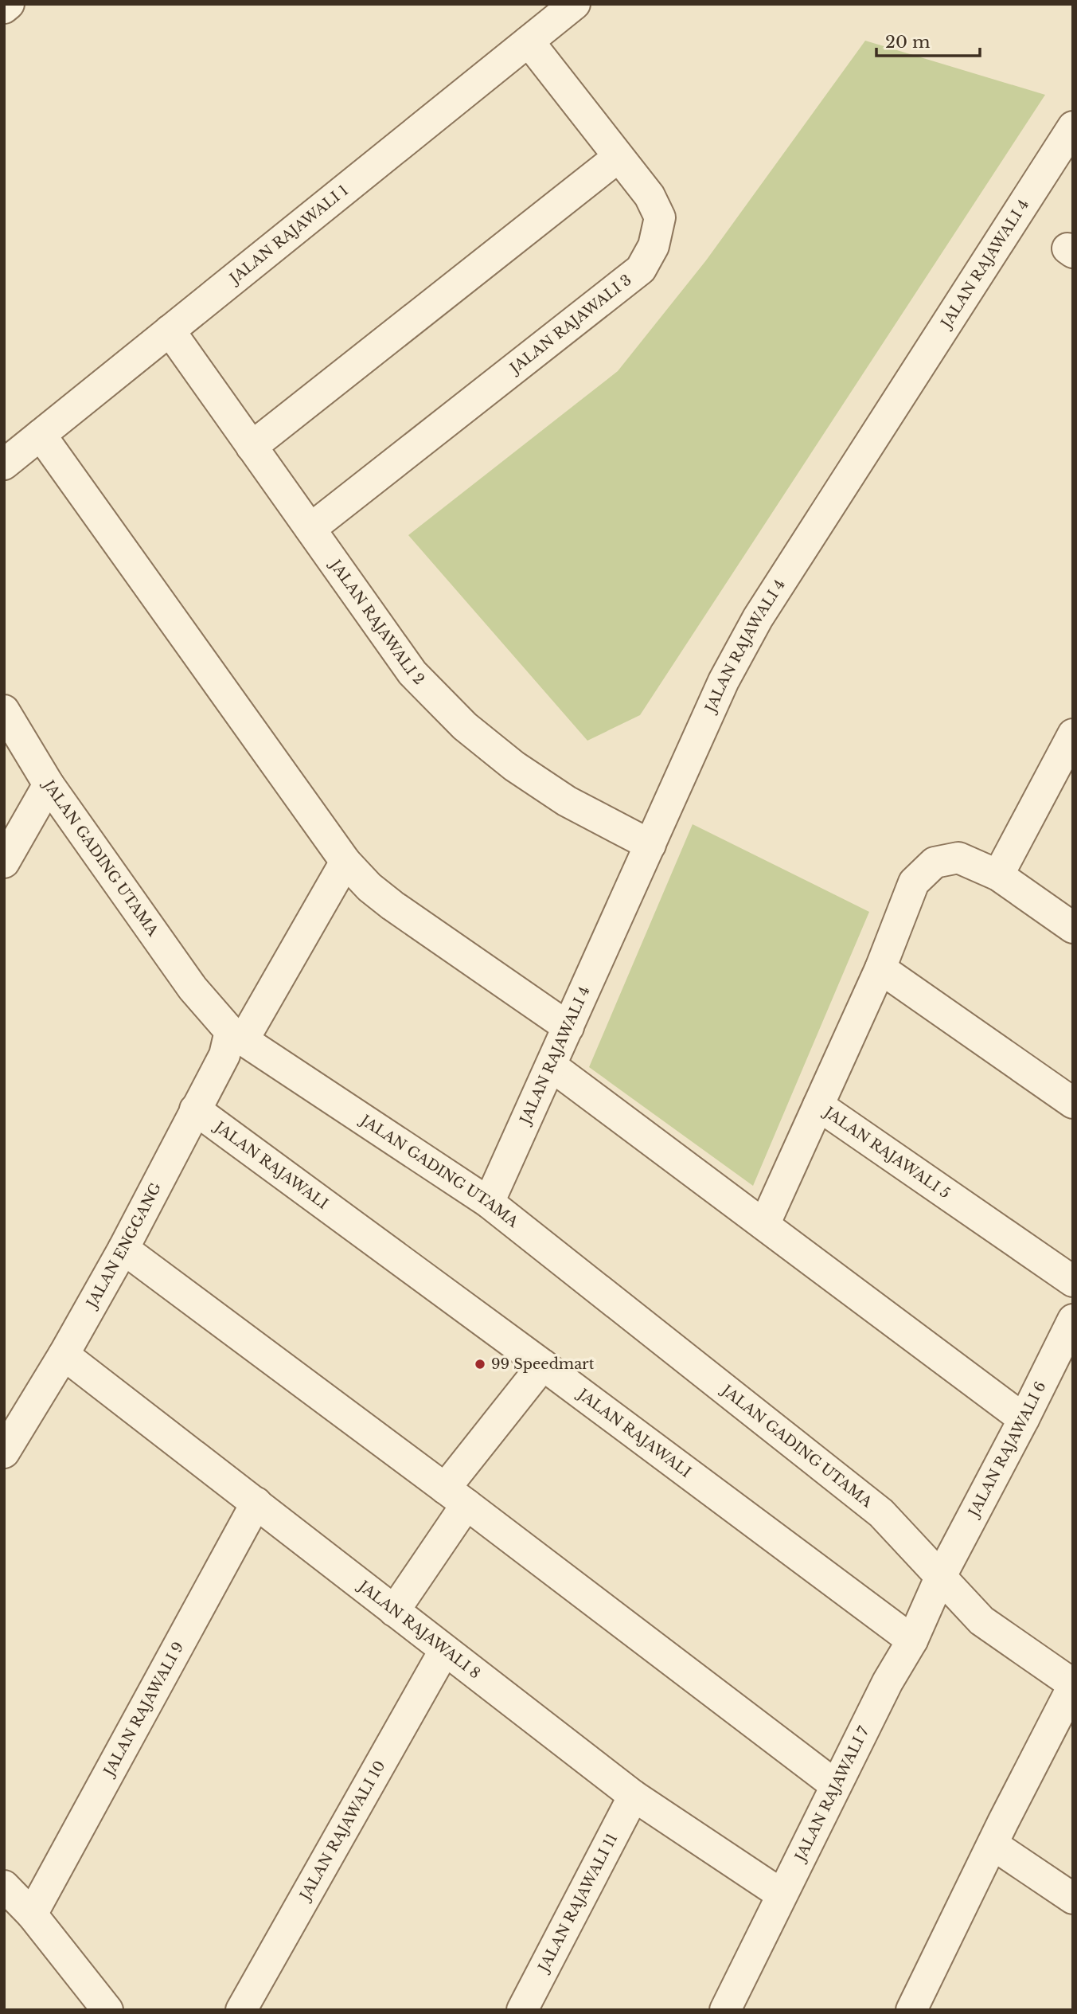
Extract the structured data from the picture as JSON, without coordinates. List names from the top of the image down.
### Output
{
  "streets": {
    "street": [
      "JALAN RAJAWALI 1",
      "JALAN RAJAWALI 4",
      "JALAN RAJAWALI 3",
      "JALAN RAJAWALI 2",
      "JALAN GADING UTAMA",
      "JALAN RAJAWALI 5",
      "JALAN RAJAWALI",
      "JALAN ENGGANG",
      "JALAN RAJAWALI 6",
      "JALAN RAJAWALI 8",
      "JALAN RAJAWALI 9",
      "JALAN RAJAWALI 7",
      "JALAN RAJAWALI 10",
      "JALAN RAJAWALI 11"
    ]
  },
  "crossings": [
    ["JALAN RAJAWALI 1", "JALAN RAJAWALI 3"],
    ["JALAN RAJAWALI 1", "JALAN RAJAWALI 2"],
    ["JALAN RAJAWALI 4", "JALAN RAJAWALI 2"],
    ["JALAN RAJAWALI 4", "JALAN GADING UTAMA"],
    ["JALAN RAJAWALI 3", "JALAN RAJAWALI 2"],
    ["JALAN GADING UTAMA", "JALAN ENGGANG"],
    ["JALAN GADING UTAMA", "JALAN RAJAWALI 6"],
    ["JALAN GADING UTAMA", "JALAN RAJAWALI 7"],
    ["JALAN RAJAWALI", "JALAN ENGGANG"],
    ["JALAN RAJAWALI", "JALAN RAJAWALI 7"],
    ["JALAN ENGGANG", "JALAN RAJAWALI 8"],
    ["JALAN RAJAWALI 6", "JALAN RAJAWALI 7"],
    ["JALAN RAJAWALI 8", "JALAN RAJAWALI 9"],
    ["JALAN RAJAWALI 8", "JALAN RAJAWALI 7"],
    ["JALAN RAJAWALI 8", "JALAN RAJAWALI 10"],
    ["JALAN RAJAWALI 8", "JALAN RAJAWALI 11"]
  ],
  "places": ["99 Speedmart"],
  "scale_bar": "20 m"
}
